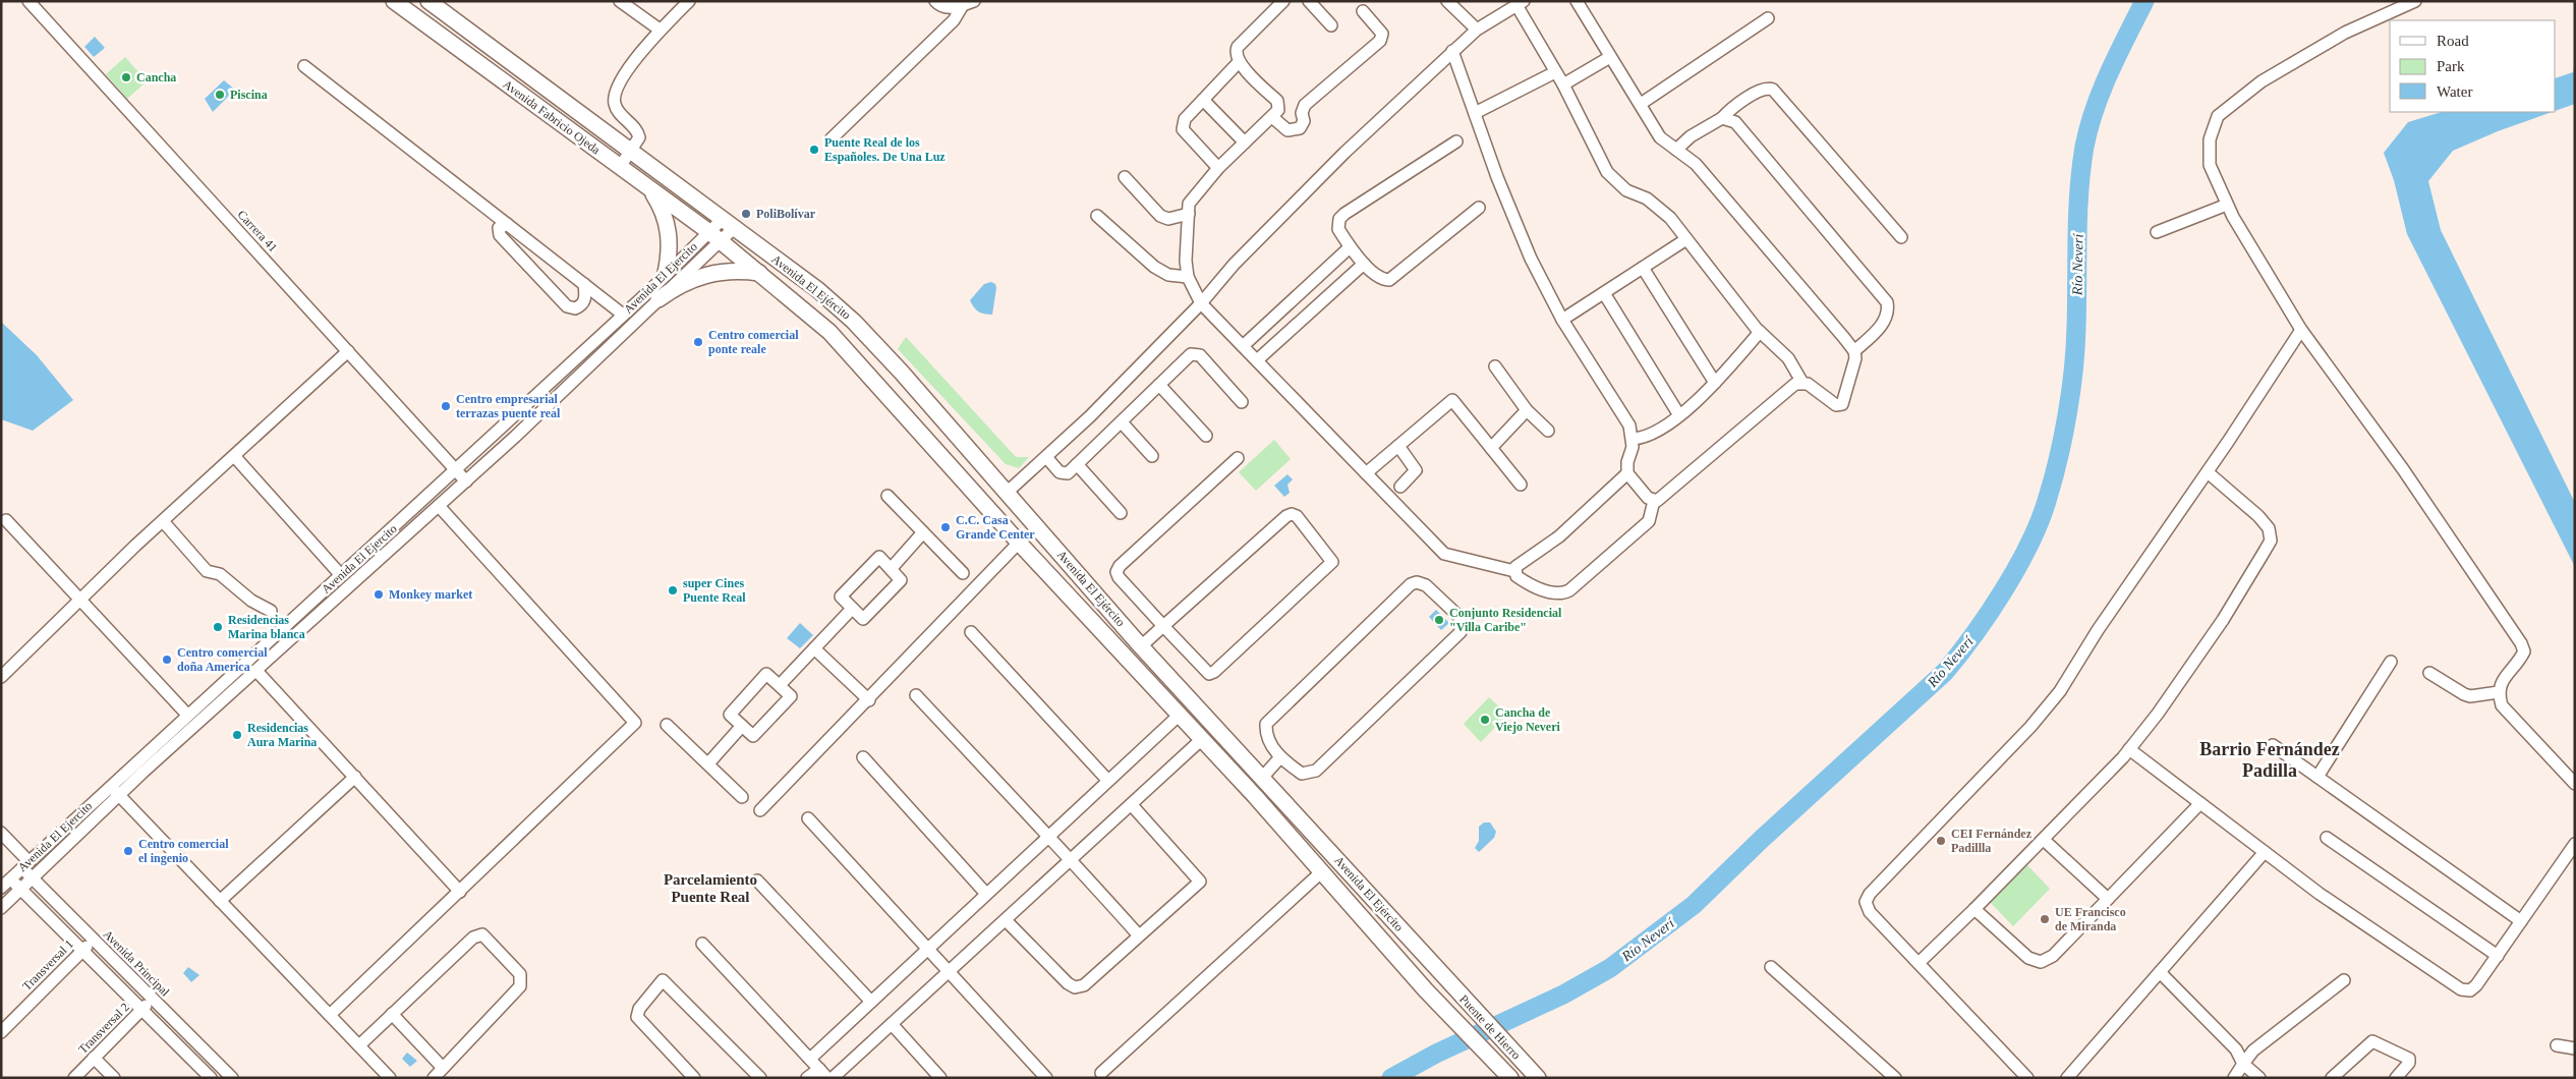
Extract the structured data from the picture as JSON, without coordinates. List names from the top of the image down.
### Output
{
  "streets": {
    "street": [
      "Avenida Fabricio Ojeda",
      "Carrera 41",
      "Avenida El Ejercito",
      "Avenida El Ejército",
      "Avenida Principal",
      "Transversal 1",
      "Puente de Hierro",
      "Transversal 2"
    ]
  },
  "crossings": [
    ["Avenida Fabricio Ojeda", "Avenida El Ejercito"],
    ["Avenida Fabricio Ojeda", "Avenida El Ejército"],
    ["Carrera 41", "Avenida El Ejercito"],
    ["Avenida El Ejercito", "Avenida El Ejército"],
    ["Avenida El Ejercito", "Avenida Principal"],
    ["Avenida El Ejército", "Puente de Hierro"],
    ["Avenida Principal", "Transversal 1"],
    ["Avenida Principal", "Transversal 2"]
  ],
  "districts": ["Barrio Fernández Padilla", "Parcelamiento Puente Real"],
  "water": ["Río Neverí"],
  "places": [
    "Cancha",
    "Piscina",
    "Puente Real de los Españoles. De Una Luz",
    "PoliBolívar",
    "Centro comercial ponte reale",
    "Centro empresarial terrazas puente real",
    "C.C. Casa Grande Center",
    "super Cines Puente Real",
    "Monkey market",
    "Conjunto Residencial \"Villa Caribe\"",
    "Residencias Marina blanca",
    "Centro comercial doña America",
    "Cancha de Viejo Neveri",
    "Residencias Aura Marina",
    "CEI Fernández Padillla",
    "Centro comercial el ingenio",
    "UE Francisco de Miranda"
  ],
  "legend": ["Road", "Park", "Water"]
}
